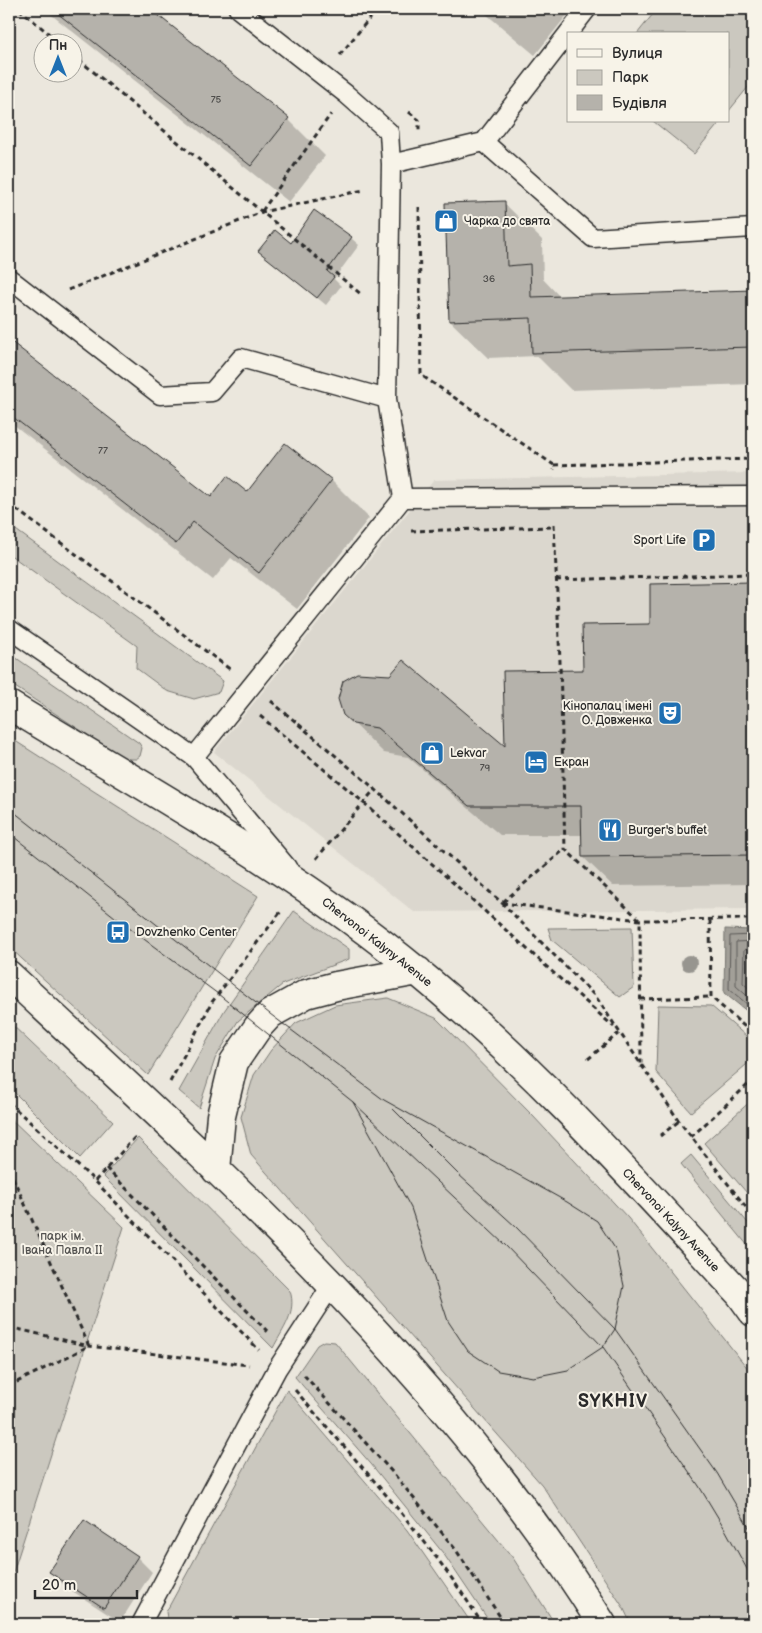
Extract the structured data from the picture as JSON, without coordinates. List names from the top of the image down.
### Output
{
  "streets": {
    "main road": ["Chervonoi Kalyny Avenue"]
  },
  "districts": ["SYKHIV"],
  "parks": ["парк ім. Івана Павла II"],
  "places": {
    "shop": ["Чарка до свята", "Lekvar"],
    "parking": ["Sport Life"],
    "theatre": ["Кінопалац імені О. Довженка"],
    "hotel": ["Екран"],
    "restaurant": ["Burger's buffet"],
    "bus stop": ["Dovzhenko Center"]
  },
  "house_numbers": [
    "75",
    "36",
    "77",
    "79"
  ],
  "legend": ["Вулиця", "Парк", "Будівля"],
  "scale_bar": "20 m",
  "north": "top"
}
